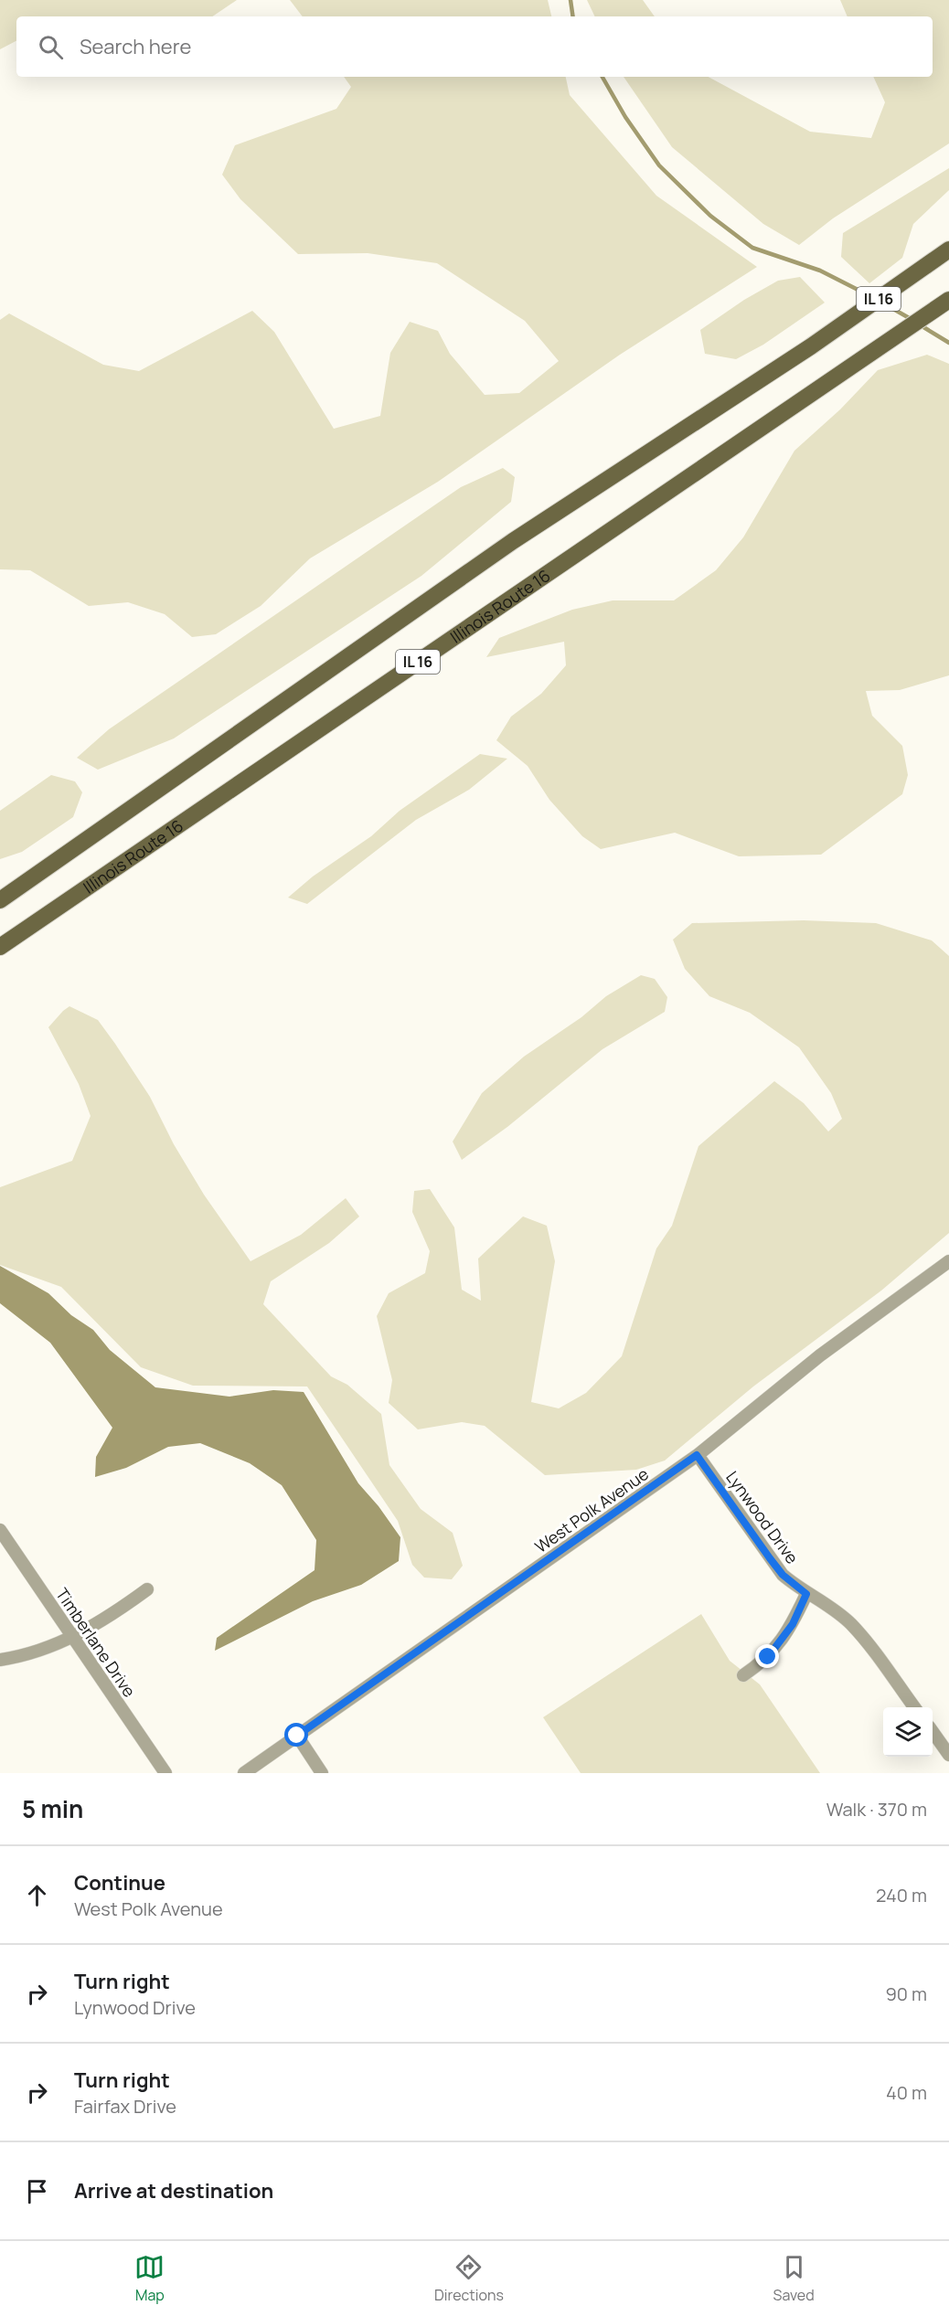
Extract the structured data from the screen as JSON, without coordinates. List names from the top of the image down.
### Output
{
  "streets": {
    "main road": ["IL 16", "Illinois Route 16"],
    "street": ["West Polk Avenue", "Lynwood Drive", "Timberlane Drive"]
  },
  "crossings": [
    ["West Polk Avenue", "Lynwood Drive"]
  ],
  "page": {
    "search": "Search here",
    "heading": ["5 min", "Walk · 370 m"],
    "list": [
      ["Continue", "West Polk Avenue", "240 m"],
      ["Turn right", "Lynwood Drive", "90 m"],
      ["Turn right", "Fairfax Drive", "40 m"],
      "Arrive at destination"
    ],
    "nav": ["Map", "Directions", "Saved"]
  }
}
